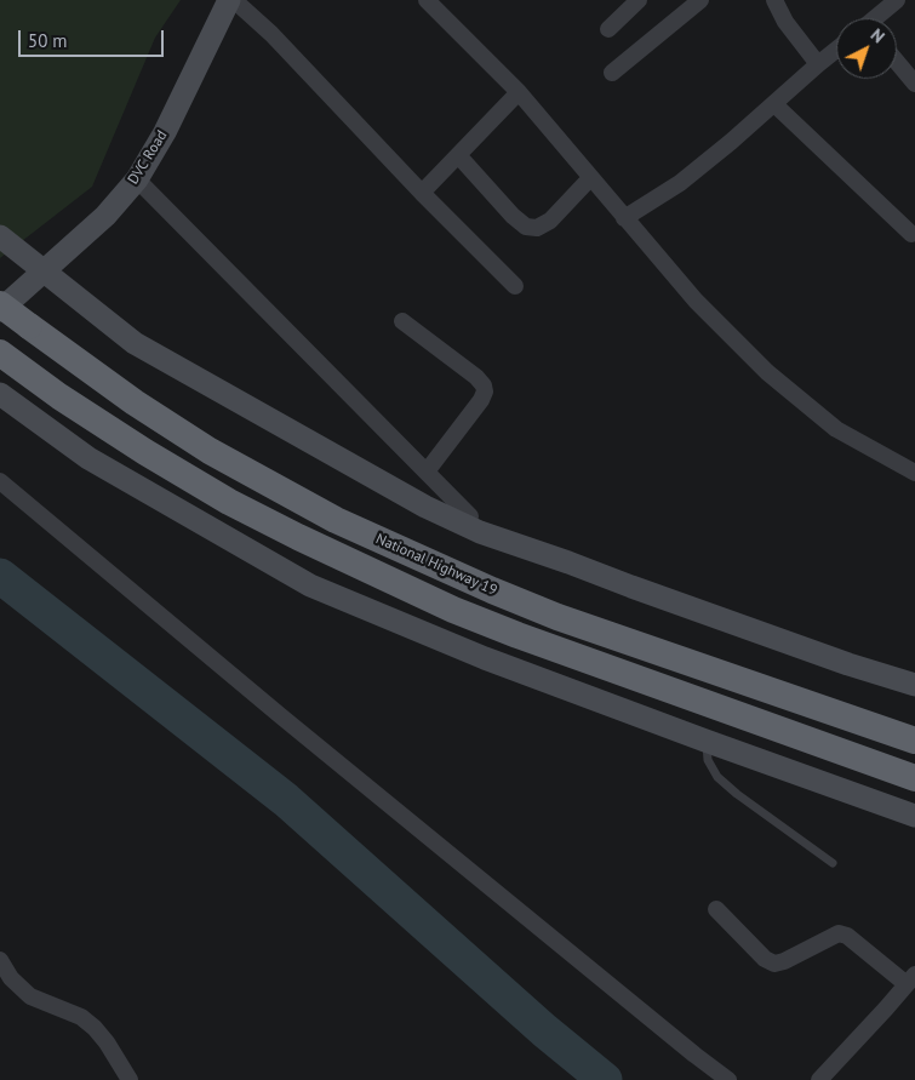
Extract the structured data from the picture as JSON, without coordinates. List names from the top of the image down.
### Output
{
  "streets": {
    "highway": ["National Highway 19"],
    "main road": ["DVC Road"]
  },
  "scale_bar": "50 m",
  "north": "top right"
}
